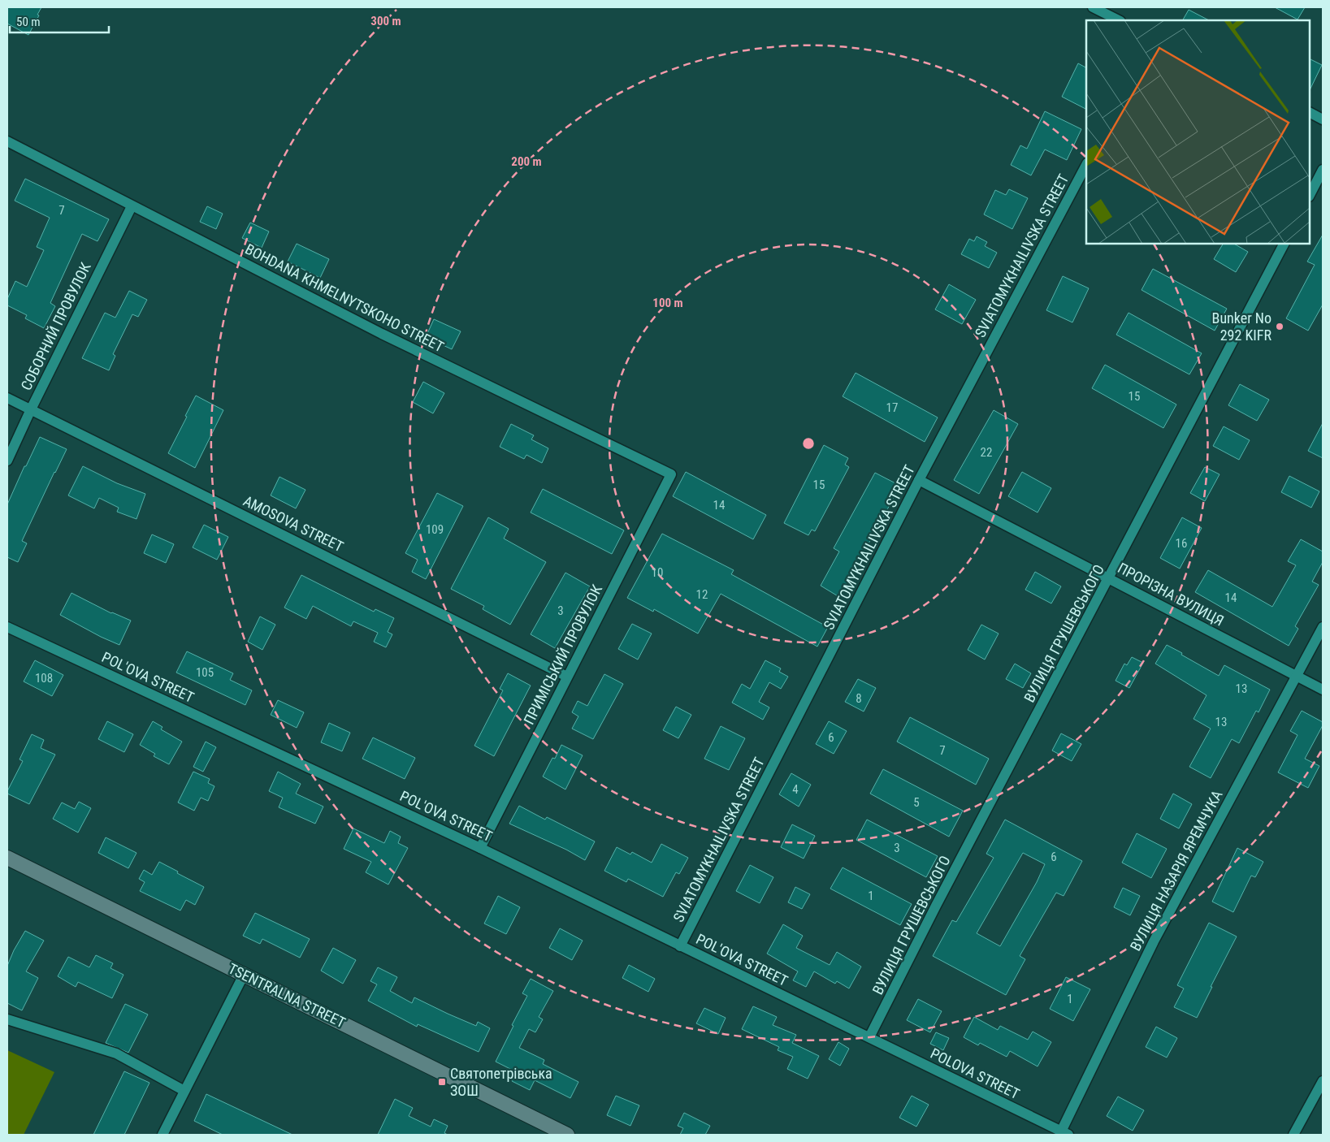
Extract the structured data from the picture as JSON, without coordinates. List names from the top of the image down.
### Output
{
  "streets": {
    "main road": ["TSENTRALNA STREET"],
    "street": [
      "SVIATOMYKHAILIVSKA STREET",
      "BOHDANA KHMELNYTSKOHO STREET",
      "СОБОРНИЙ ПРОВУЛОК",
      "AMOSOVA STREET",
      "ПРОРІЗНА ВУЛИЦЯ",
      "ВУЛИЦЯ ГРУШЕВСЬКОГО",
      "ПРИМІСЬКИЙ ПРОВУЛОК",
      "POL'OVA STREET",
      "ВУЛИЦЯ НАЗАРІЯ ЯРЕМЧУКА",
      "POLOVA STREET"
    ]
  },
  "crossings": [
    ["SVIATOMYKHAILIVSKA STREET", "ПРОРІЗНА ВУЛИЦЯ"],
    ["SVIATOMYKHAILIVSKA STREET", "POL'OVA STREET"],
    ["BOHDANA KHMELNYTSKOHO STREET", "СОБОРНИЙ ПРОВУЛОК"],
    ["BOHDANA KHMELNYTSKOHO STREET", "ПРИМІСЬКИЙ ПРОВУЛОК"],
    ["СОБОРНИЙ ПРОВУЛОК", "AMOSOVA STREET"],
    ["AMOSOVA STREET", "ПРИМІСЬКИЙ ПРОВУЛОК"],
    ["ПРОРІЗНА ВУЛИЦЯ", "ВУЛИЦЯ ГРУШЕВСЬКОГО"],
    ["ПРОРІЗНА ВУЛИЦЯ", "ВУЛИЦЯ НАЗАРІЯ ЯРЕМЧУКА"],
    ["ВУЛИЦЯ ГРУШЕВСЬКОГО", "POL'OVA STREET"],
    ["ВУЛИЦЯ ГРУШЕВСЬКОГО", "POLOVA STREET"],
    ["ПРИМІСЬКИЙ ПРОВУЛОК", "POL'OVA STREET"],
    ["POL'OVA STREET", "POLOVA STREET"],
    ["ВУЛИЦЯ НАЗАРІЯ ЯРЕМЧУКА", "POLOVA STREET"]
  ],
  "places": {
    "other": ["Bunker No 292 KIFR"],
    "transit": ["Святопетрівська ЗОШ"]
  },
  "house_numbers": [
    "7",
    "15",
    "17",
    "22",
    "15",
    "14",
    "109",
    "16",
    "10",
    "12",
    "14",
    "3",
    "105",
    "108",
    "13",
    "8",
    "13",
    "6",
    "7",
    "4",
    "5",
    "3",
    "6",
    "1",
    "1"
  ],
  "scale_bar": "50 m",
  "rings": ["300 m", "200 m", "100 m"]
}
